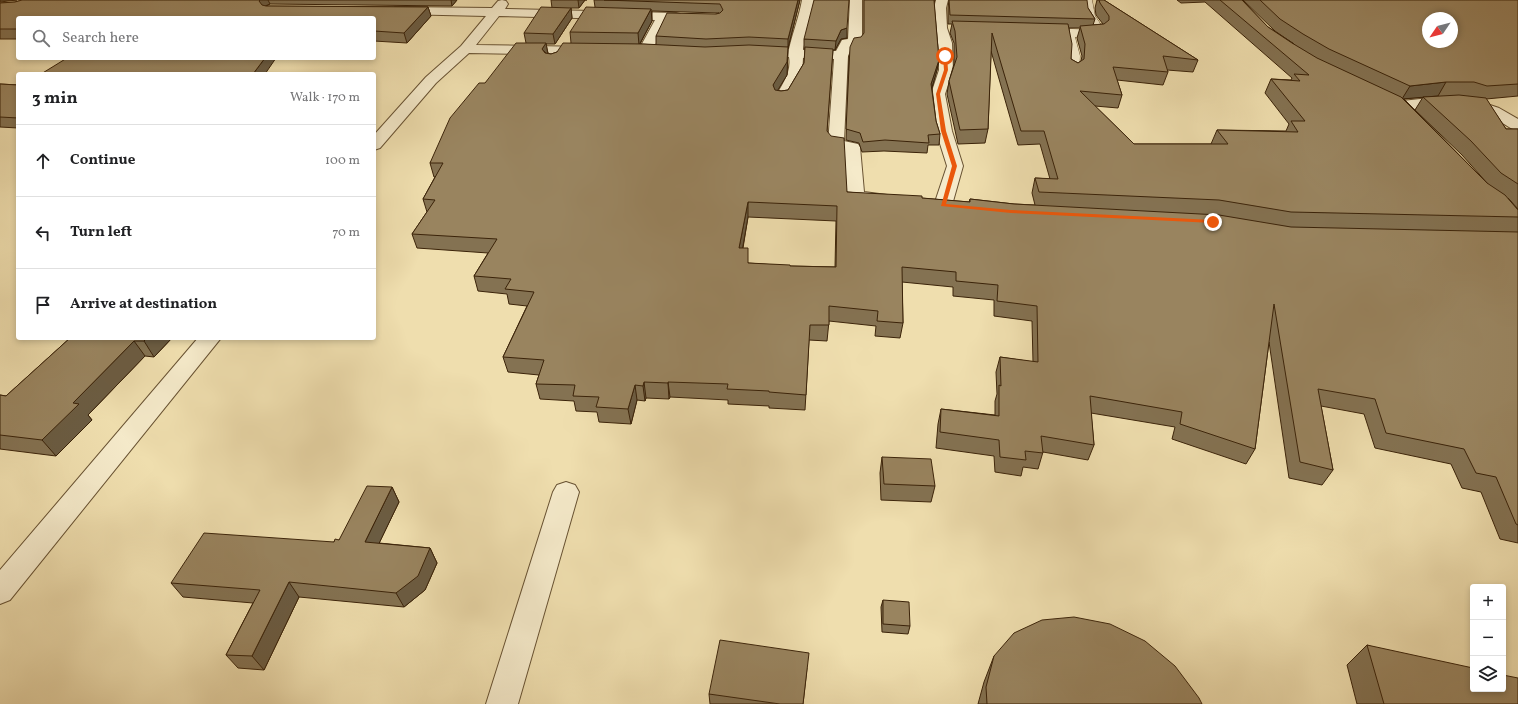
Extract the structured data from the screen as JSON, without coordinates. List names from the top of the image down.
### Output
{
  "north": "bottom left",
  "page": {
    "search": "Search here",
    "heading": ["3 min", "Walk · 170 m"],
    "list": [
      ["Continue", "100 m"],
      ["Turn left", "70 m"],
      "Arrive at destination"
    ],
    "map_buttons": ["+", "−"]
  }
}
